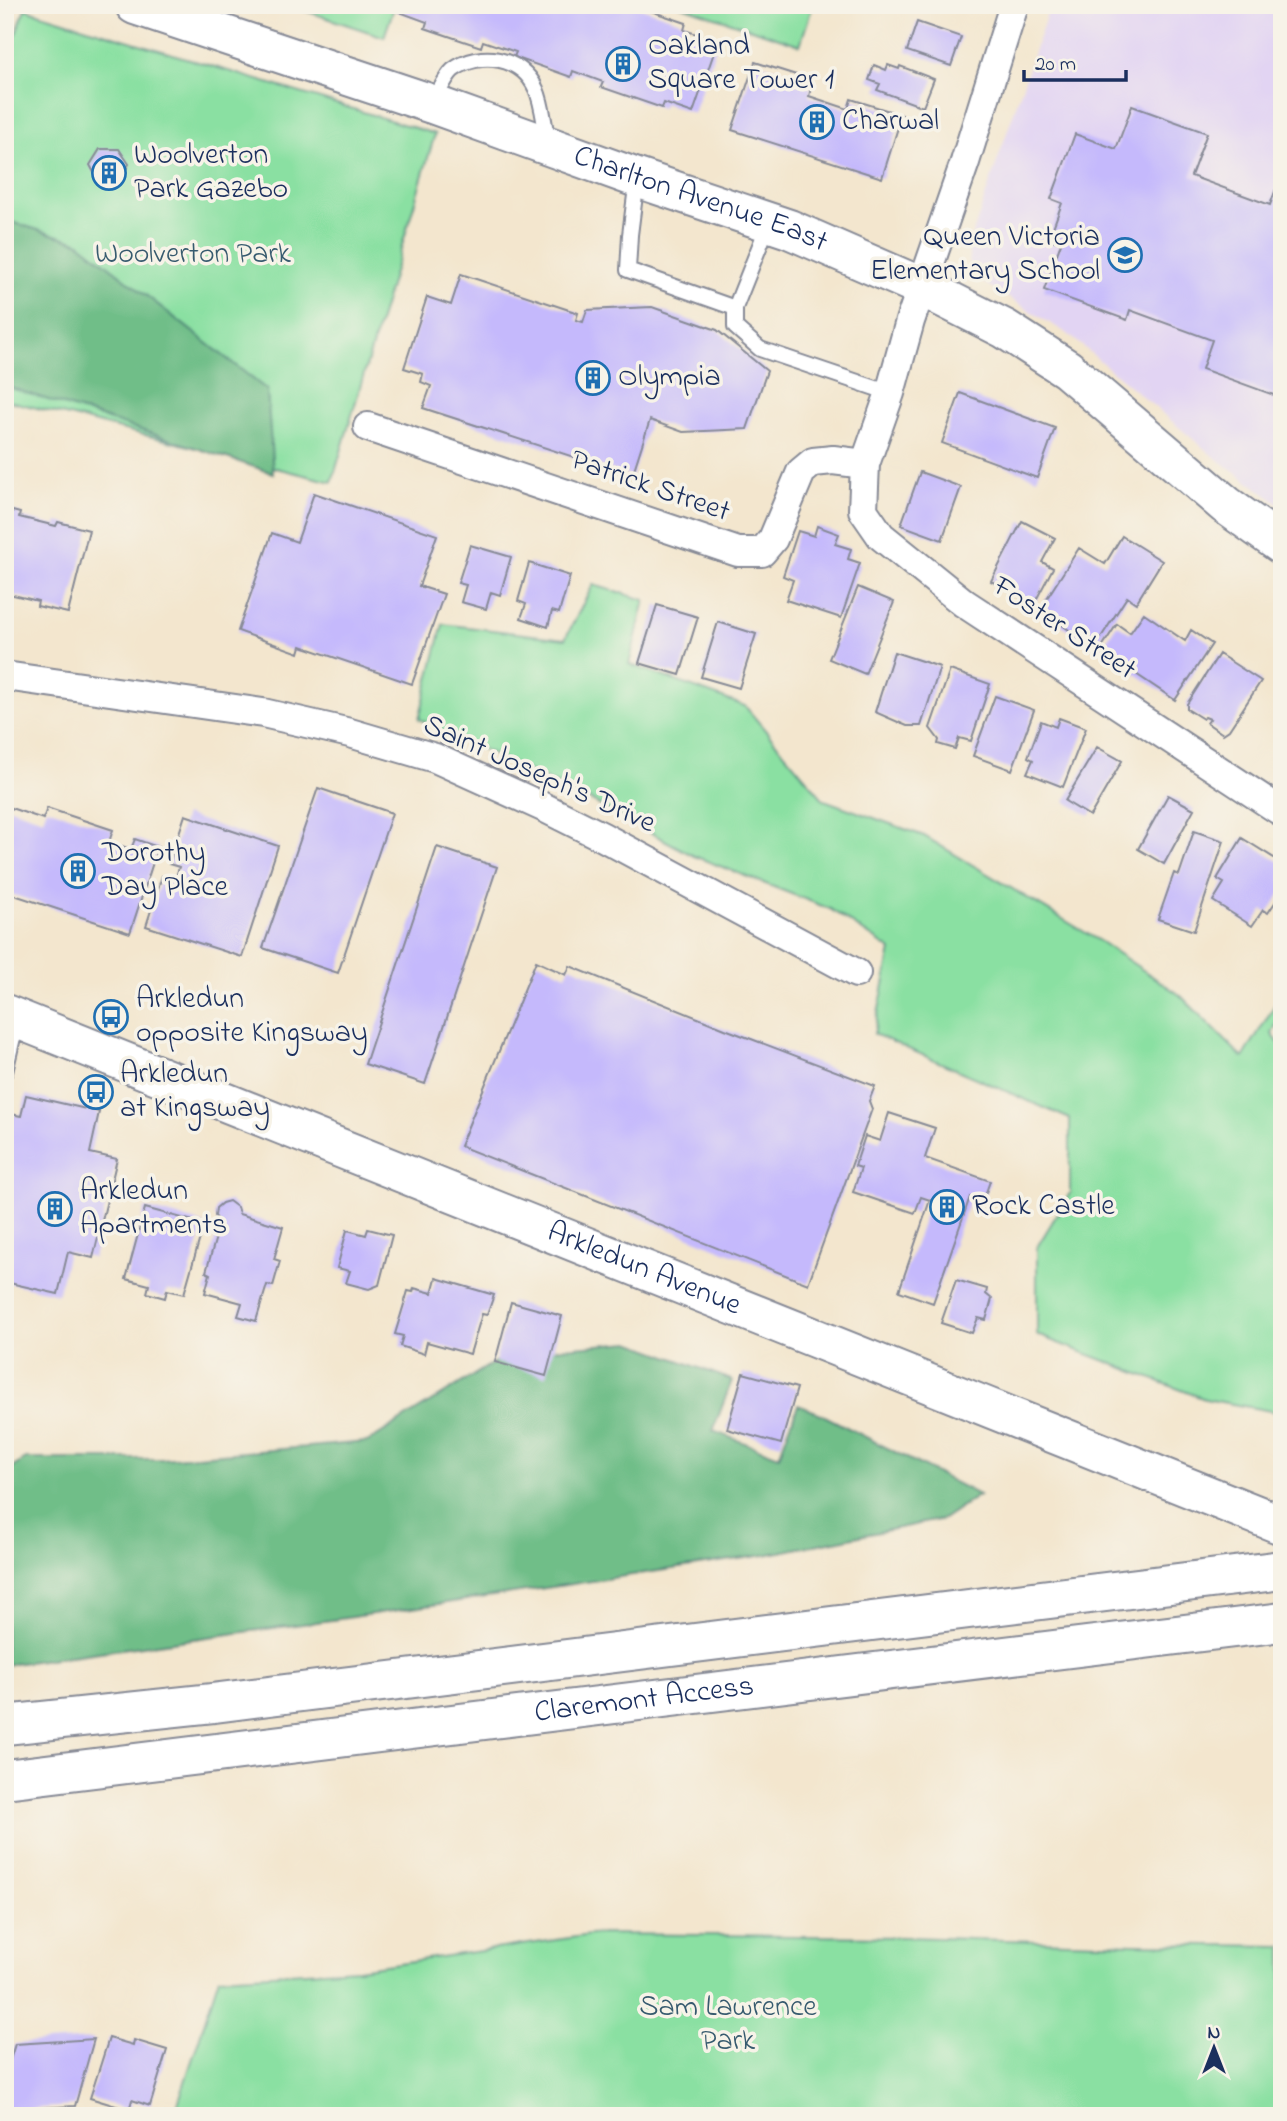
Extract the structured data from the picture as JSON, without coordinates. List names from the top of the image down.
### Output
{
  "streets": {
    "main road": ["Charlton Avenue East", "Arkledun Avenue", "Claremont Access"],
    "street": ["Patrick Street", "Foster Street", "Saint Joseph's Drive"]
  },
  "crossings": [
    ["Charlton Avenue East", "Foster Street"],
    ["Patrick Street", "Foster Street"]
  ],
  "parks": ["Woolverton Park", "Sam Lawrence Park"],
  "places": {
    "building": [
      "Oakland Square Tower 1",
      "Charwal",
      "Woolverton Park Gazebo",
      "Olympia",
      "Dorothy Day Place",
      "Rock Castle",
      "Arkledun Apartments"
    ],
    "school or university": ["Queen Victoria Elementary School"],
    "bus stop": ["Arkledun opposite Kingsway", "Arkledun at Kingsway"]
  },
  "scale_bar": "20 m",
  "north": "top"
}
